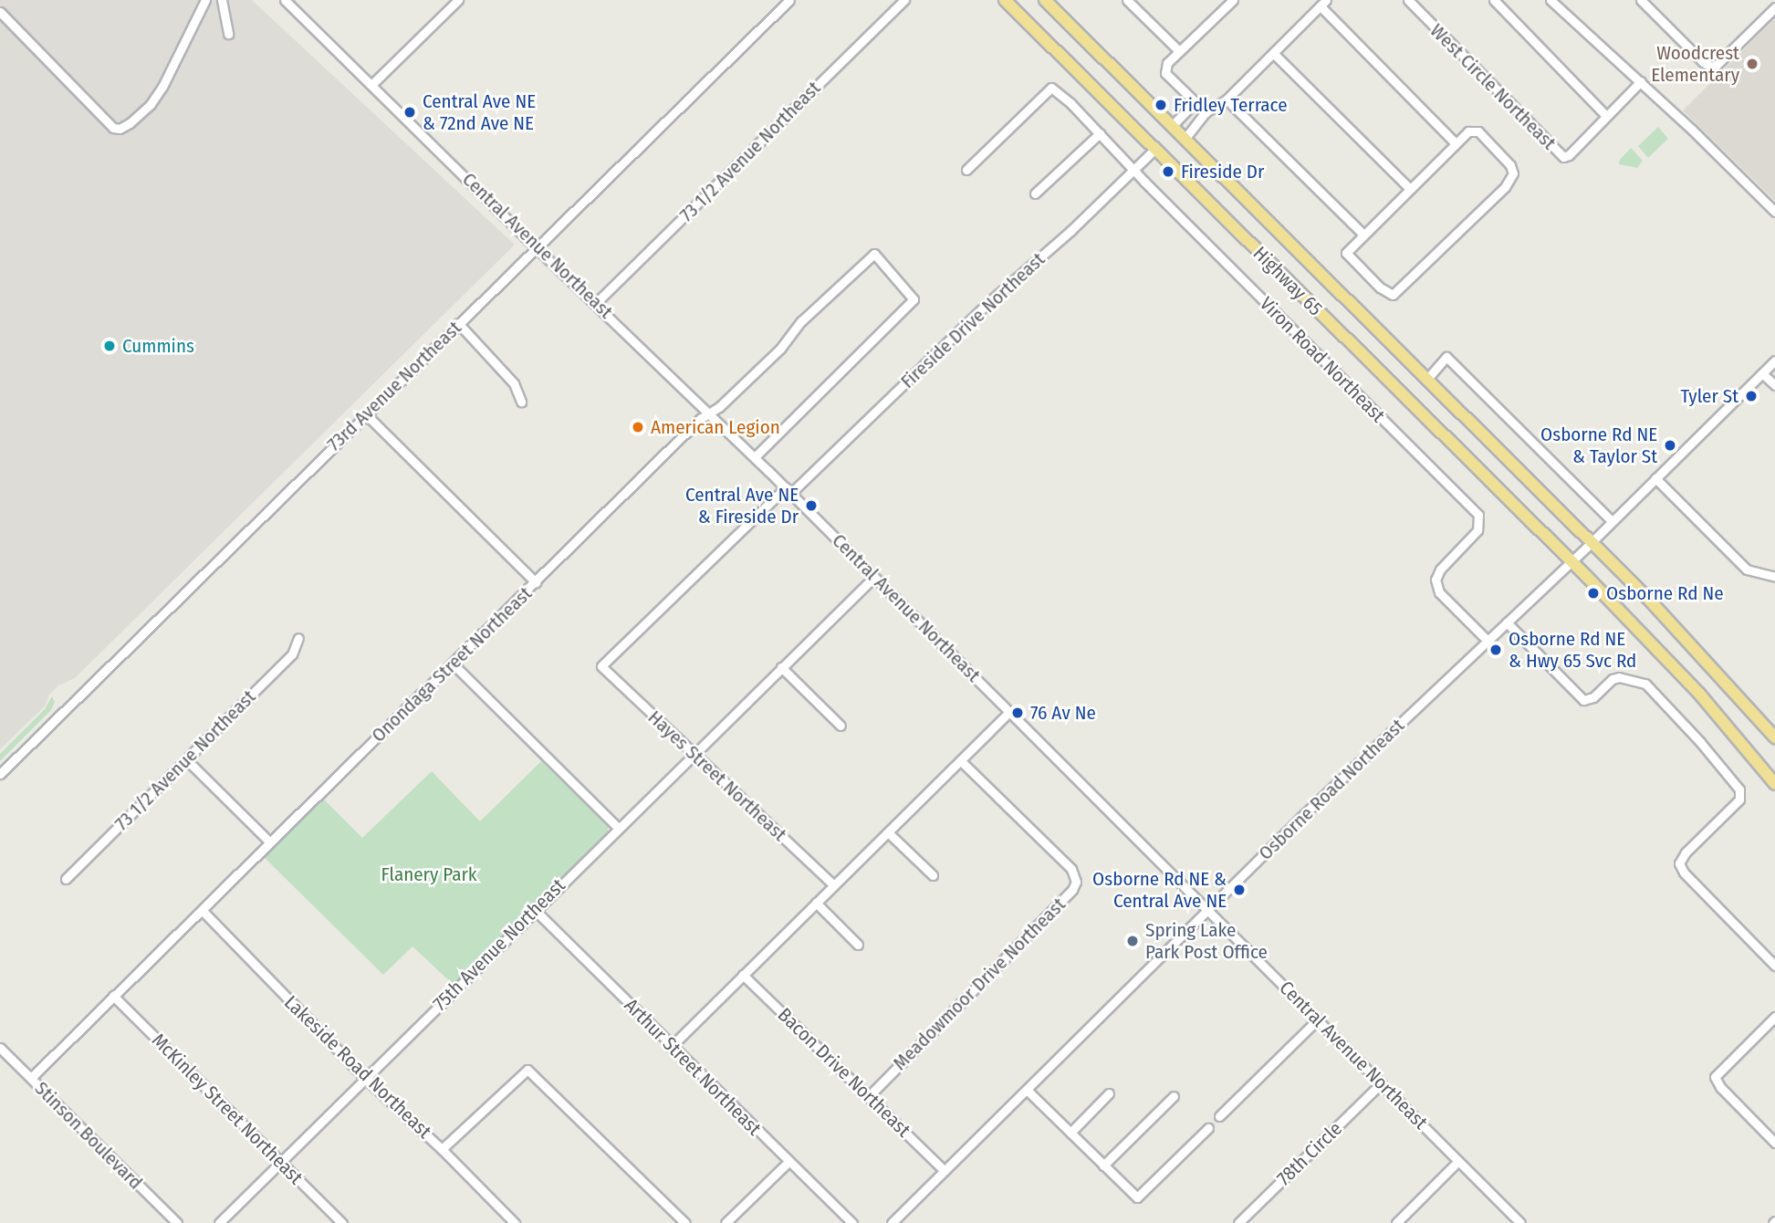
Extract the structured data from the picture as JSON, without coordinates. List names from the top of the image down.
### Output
{
  "streets": {
    "highway": ["Highway 65"],
    "street": [
      "West Circle Northeast",
      "73 1/2 Avenue Northeast",
      "Central Avenue Northeast",
      "Fireside Drive Northeast",
      "Viron Road Northeast",
      "73rd Avenue Northeast",
      "Onondaga Street Northeast",
      "Hayes Street Northeast",
      "Osborne Road Northeast",
      "75th Avenue Northeast",
      "Meadowmoor Drive Northeast",
      "Lakeside Road Northeast",
      "Arthur Street Northeast",
      "Bacon Drive Northeast",
      "McKinley Street Northeast",
      "Stinson Boulevard",
      "78th Circle"
    ]
  },
  "crossings": [
    ["73 1/2 Avenue Northeast", "Central Avenue Northeast"],
    ["Central Avenue Northeast", "Fireside Drive Northeast"],
    ["Central Avenue Northeast", "73rd Avenue Northeast"],
    ["Central Avenue Northeast", "Onondaga Street Northeast"],
    ["Central Avenue Northeast", "Osborne Road Northeast"],
    ["Central Avenue Northeast", "75th Avenue Northeast"],
    ["Central Avenue Northeast", "78th Circle"],
    ["Highway 65", "Fireside Drive Northeast"],
    ["Highway 65", "Osborne Road Northeast"],
    ["Fireside Drive Northeast", "Viron Road Northeast"],
    ["Fireside Drive Northeast", "Hayes Street Northeast"],
    ["Viron Road Northeast", "Osborne Road Northeast"],
    ["Onondaga Street Northeast", "Lakeside Road Northeast"],
    ["Onondaga Street Northeast", "McKinley Street Northeast"],
    ["Onondaga Street Northeast", "Stinson Boulevard"],
    ["Hayes Street Northeast", "75th Avenue Northeast"],
    ["Osborne Road Northeast", "Bacon Drive Northeast"],
    ["75th Avenue Northeast", "Lakeside Road Northeast"],
    ["75th Avenue Northeast", "Arthur Street Northeast"],
    ["75th Avenue Northeast", "McKinley Street Northeast"],
    ["Meadowmoor Drive Northeast", "Bacon Drive Northeast"]
  ],
  "parks": ["Flanery Park"],
  "places": [
    "Woodcrest Elementary",
    "Fridley Terrace",
    "Central Ave NE & 72nd Ave NE",
    "Fireside Dr",
    "Cummins",
    "Tyler St",
    "American Legion",
    "Osborne Rd NE & Taylor St",
    "Central Ave NE & Fireside Dr",
    "Osborne Rd Ne",
    "Osborne Rd NE & Hwy 65 Svc Rd",
    "76 Av Ne",
    "Osborne Rd NE & Central Ave NE",
    "Spring Lake Park Post Office"
  ]
}
